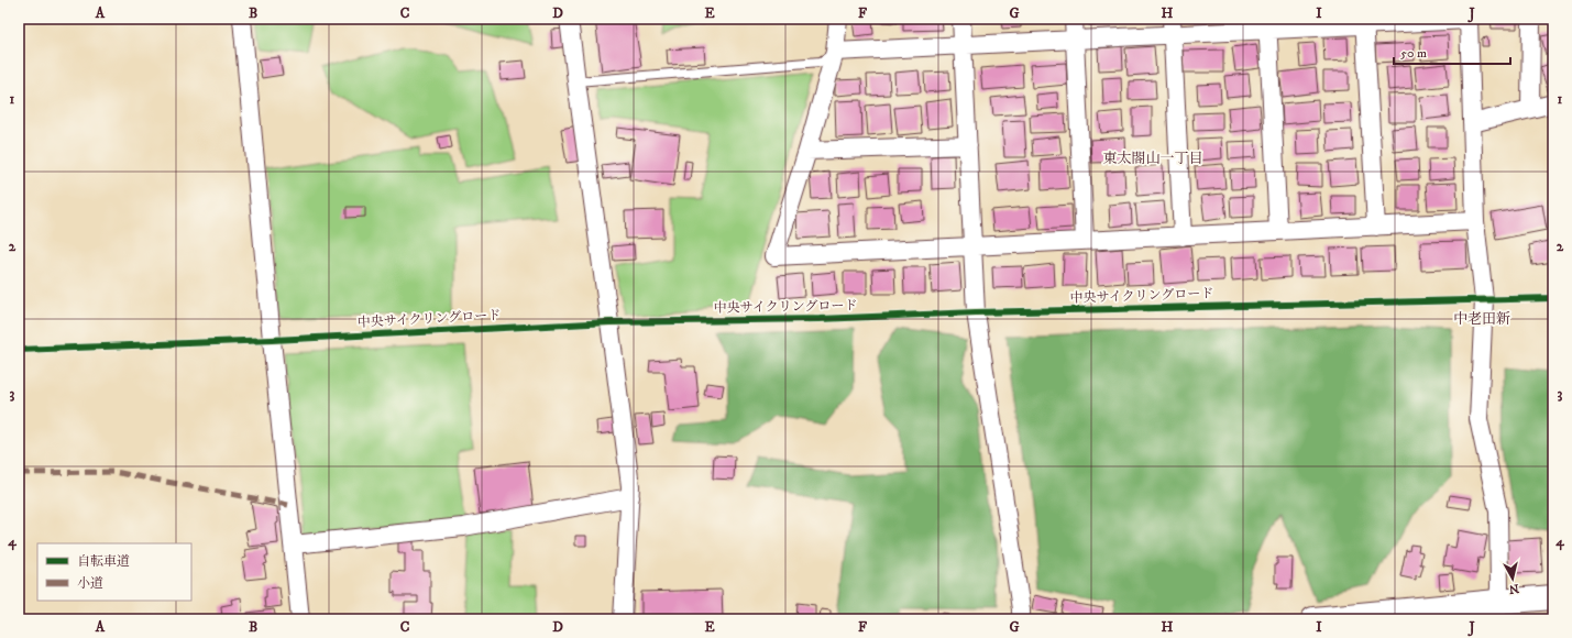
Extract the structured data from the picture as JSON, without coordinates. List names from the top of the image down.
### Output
{
  "streets": {
    "cycle path": ["中央サイクリングロード"]
  },
  "districts": ["東太閤山一丁目", "中老田新"],
  "legend": ["自転車道", "小道"],
  "scale_bar": "50 m",
  "north": "bottom",
  "grid": {
    "columns": [
      "A",
      "B",
      "C",
      "D",
      "E",
      "F",
      "G",
      "H",
      "I",
      "J"
    ],
    "rows": [
      "1",
      "2",
      "3",
      "4"
    ]
  }
}
